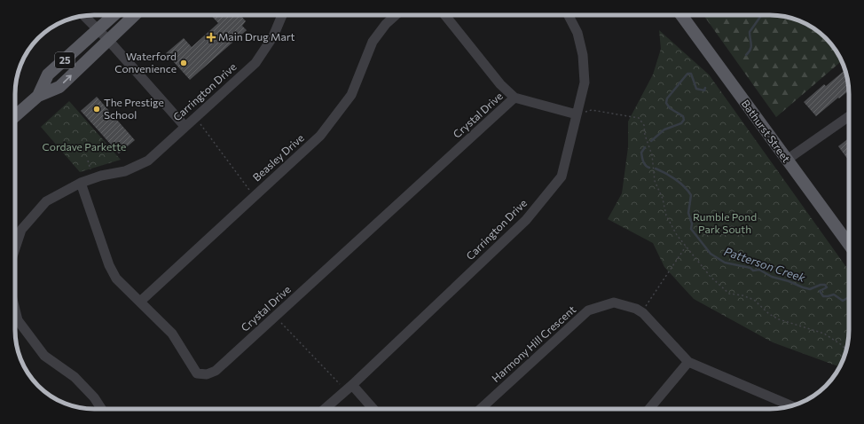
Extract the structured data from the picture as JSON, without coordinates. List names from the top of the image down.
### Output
{
  "streets": {
    "main road": ["25", "Bathurst Street"],
    "street": [
      "Carrington Drive",
      "Crystal Drive",
      "Beasley Drive",
      "Harmony Hill Crescent"
    ]
  },
  "crossings": [
    ["Carrington Drive", "Crystal Drive"],
    ["Crystal Drive", "Beasley Drive"]
  ],
  "water": ["Patterson Creek"],
  "parks": ["Cordave Parkette", "Rumble Pond Park South"],
  "places": {
    "health": ["Main Drug Mart"],
    "other": ["Waterford Convenience", "The Prestige School"]
  }
}
